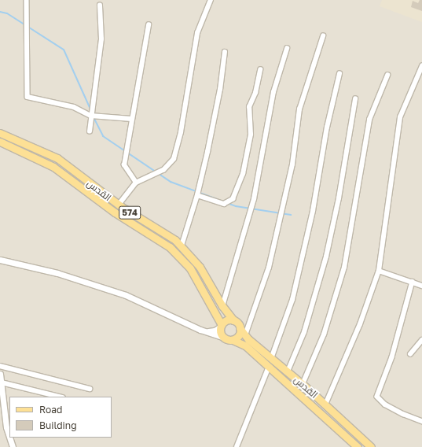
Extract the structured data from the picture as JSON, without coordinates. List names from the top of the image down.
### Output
{
  "streets": {
    "main road": ["القدس", "574"]
  },
  "crossings": [
    ["القدس", "574"]
  ],
  "legend": ["Road", "Building"]
}
